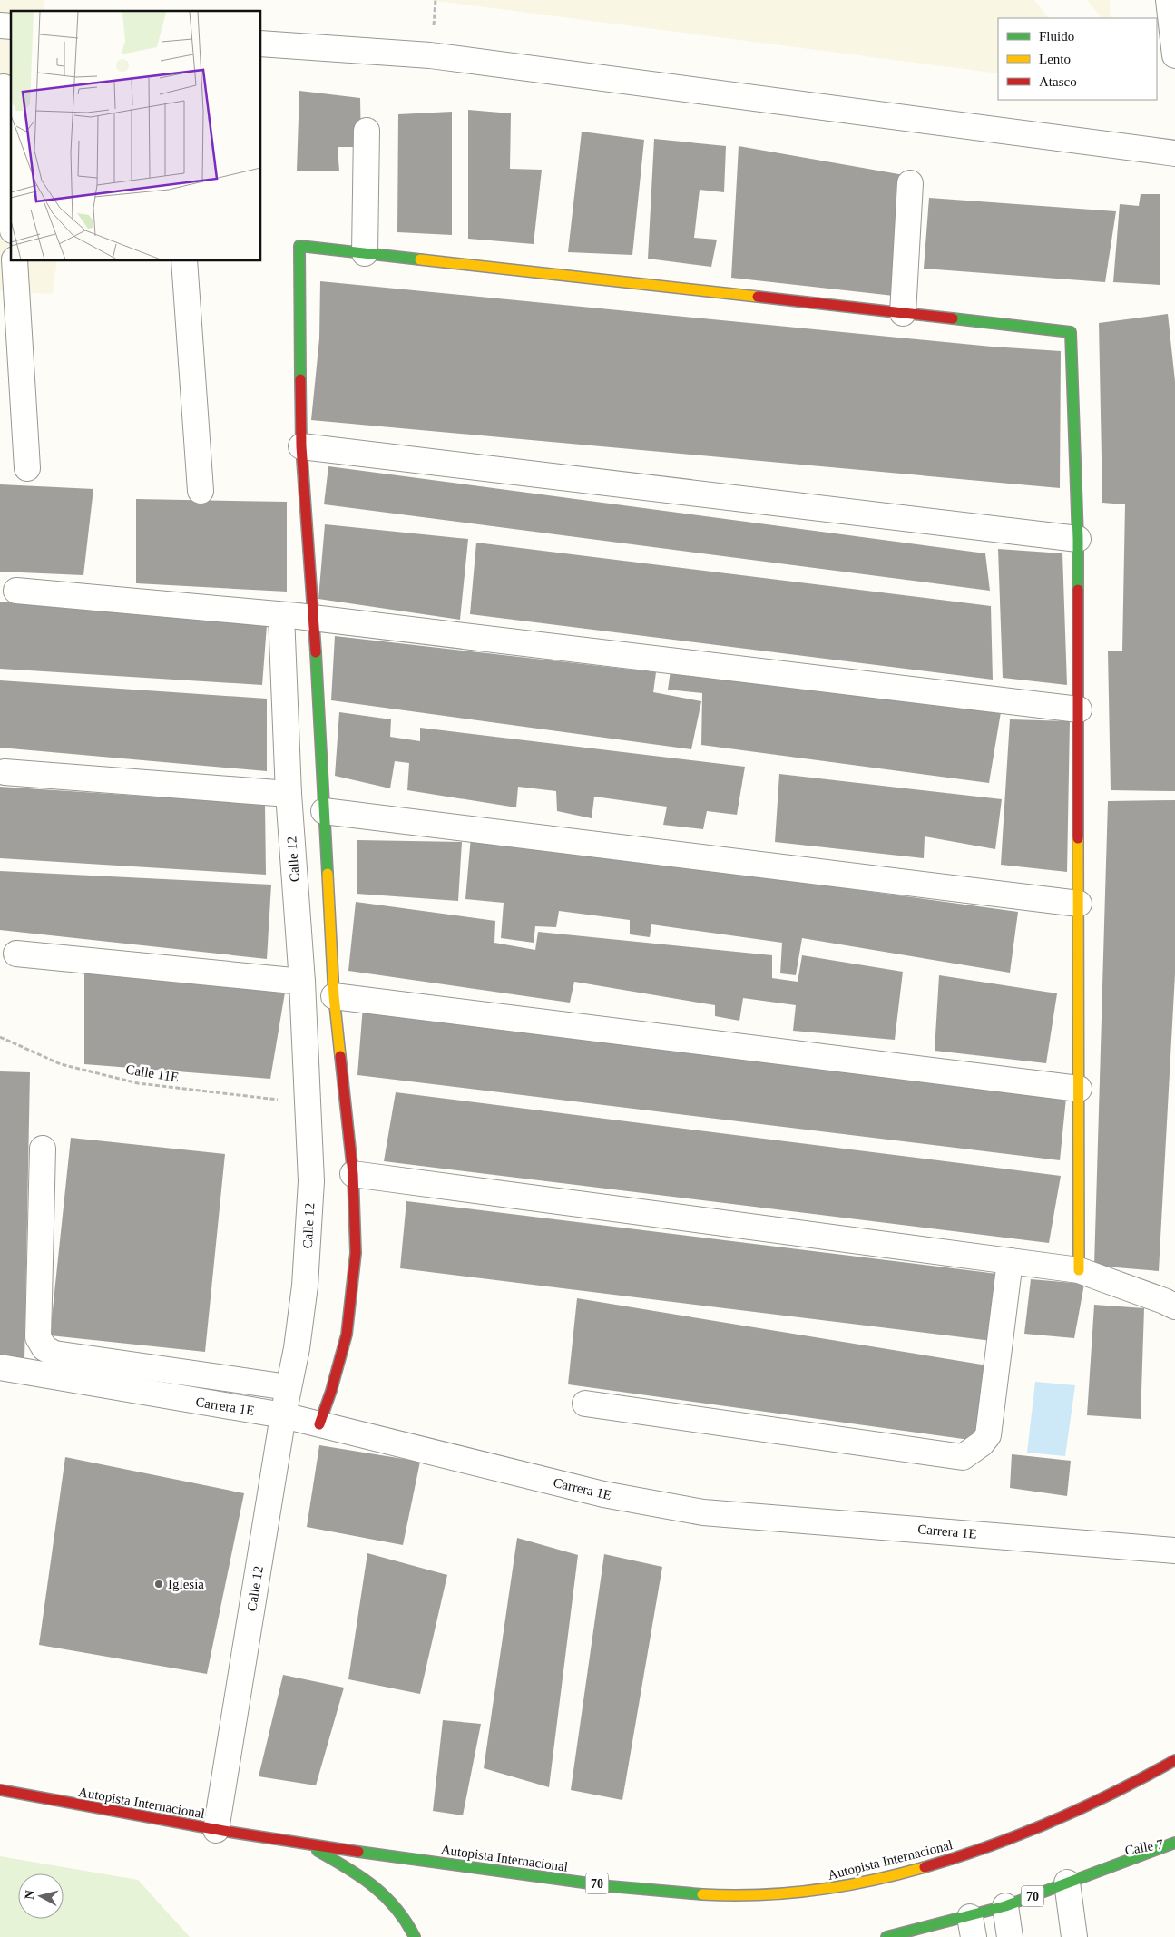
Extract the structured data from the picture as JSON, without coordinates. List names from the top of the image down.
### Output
{
  "streets": {
    "main road": ["Autopista Internacional", "Calle 7", "70"],
    "street": ["Calle 12", "Carrera 1E"],
    "path": ["Calle 11E"]
  },
  "crossings": [
    ["Calle 12", "Calle 11E"],
    ["Calle 12", "Carrera 1E"],
    ["Calle 12", "Autopista Internacional"],
    ["Calle 7", "70"]
  ],
  "places": ["Iglesia"],
  "legend": ["Fluido", "Lento", "Atasco"],
  "north": "left"
}
